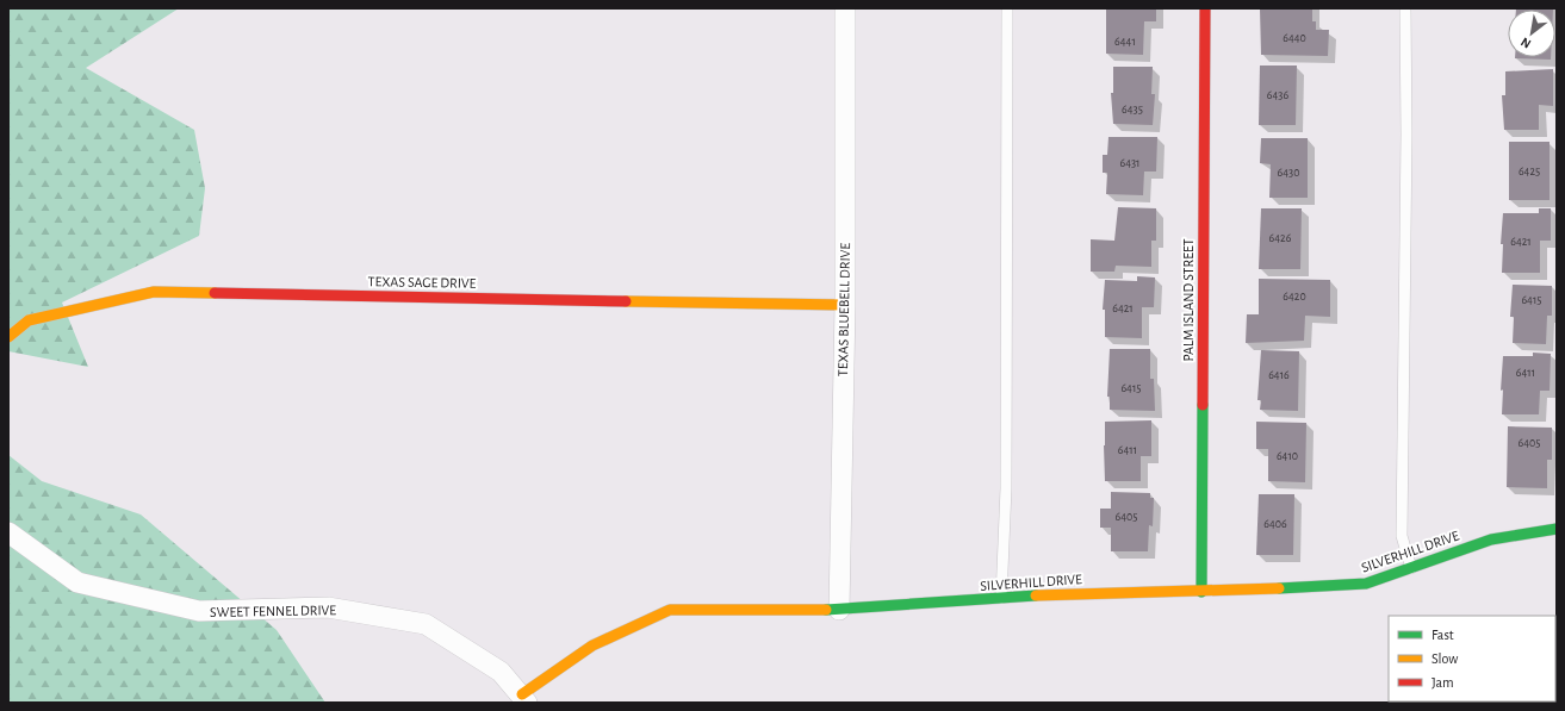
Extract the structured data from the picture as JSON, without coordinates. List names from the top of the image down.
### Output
{
  "streets": {
    "street": [
      "TEXAS SAGE DRIVE",
      "PALM ISLAND STREET",
      "TEXAS BLUEBELL DRIVE",
      "SILVERHILL DRIVE",
      "SWEET FENNEL DRIVE"
    ]
  },
  "crossings": [
    ["TEXAS SAGE DRIVE", "TEXAS BLUEBELL DRIVE"],
    ["PALM ISLAND STREET", "SILVERHILL DRIVE"],
    ["TEXAS BLUEBELL DRIVE", "SILVERHILL DRIVE"],
    ["SILVERHILL DRIVE", "SWEET FENNEL DRIVE"]
  ],
  "house_numbers": [
    "6440",
    "6441",
    "6436",
    "6435",
    "6431",
    "6425",
    "6430",
    "6426",
    "6421",
    "6420",
    "6415",
    "6421",
    "6411",
    "6416",
    "6415",
    "6405",
    "6411",
    "6410",
    "6405",
    "6406"
  ],
  "legend": ["Fast", "Slow", "Jam"],
  "north": "bottom left"
}
